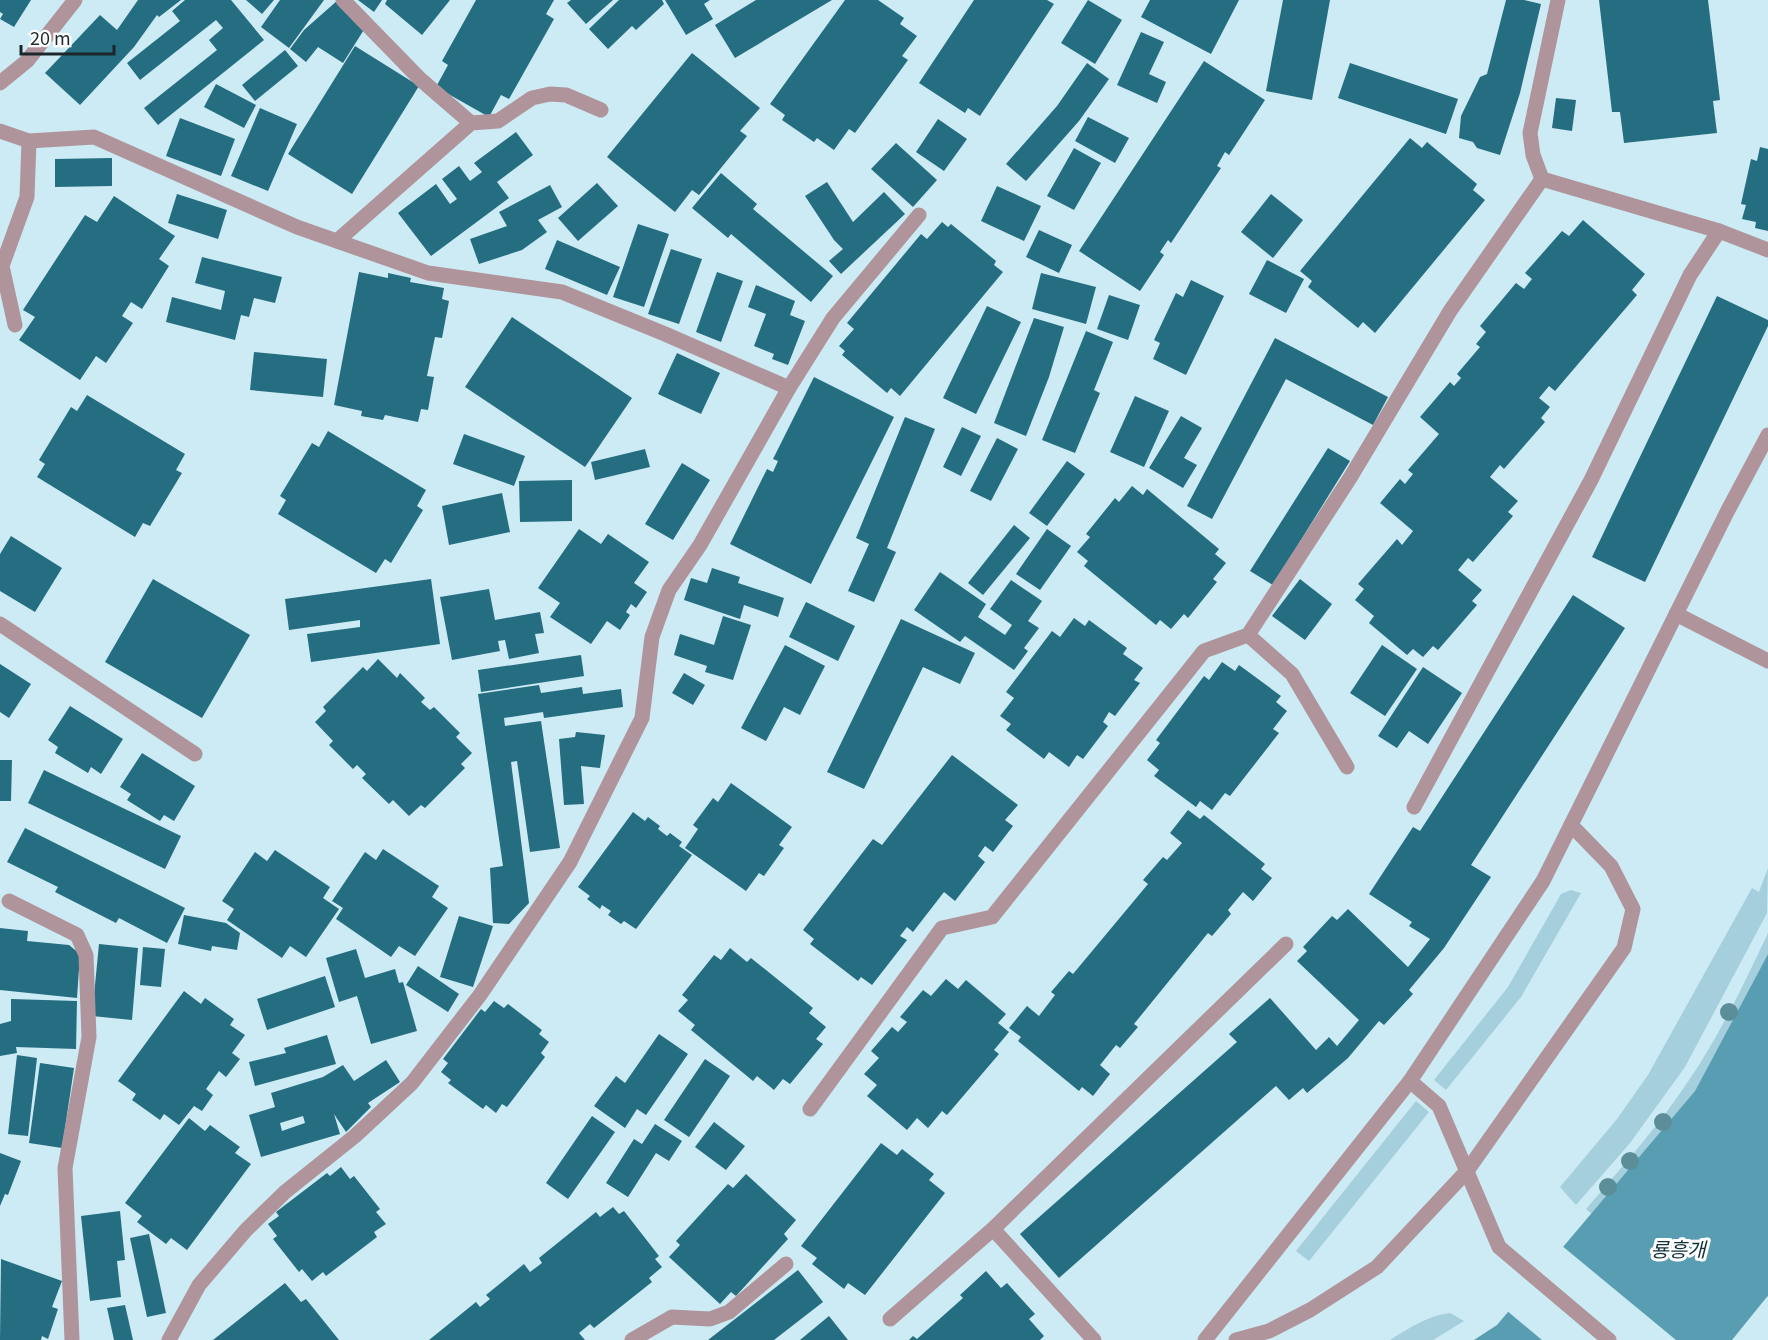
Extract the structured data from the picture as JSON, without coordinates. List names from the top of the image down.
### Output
{
  "water": ["룡흥개"],
  "scale_bar": "20 m"
}
